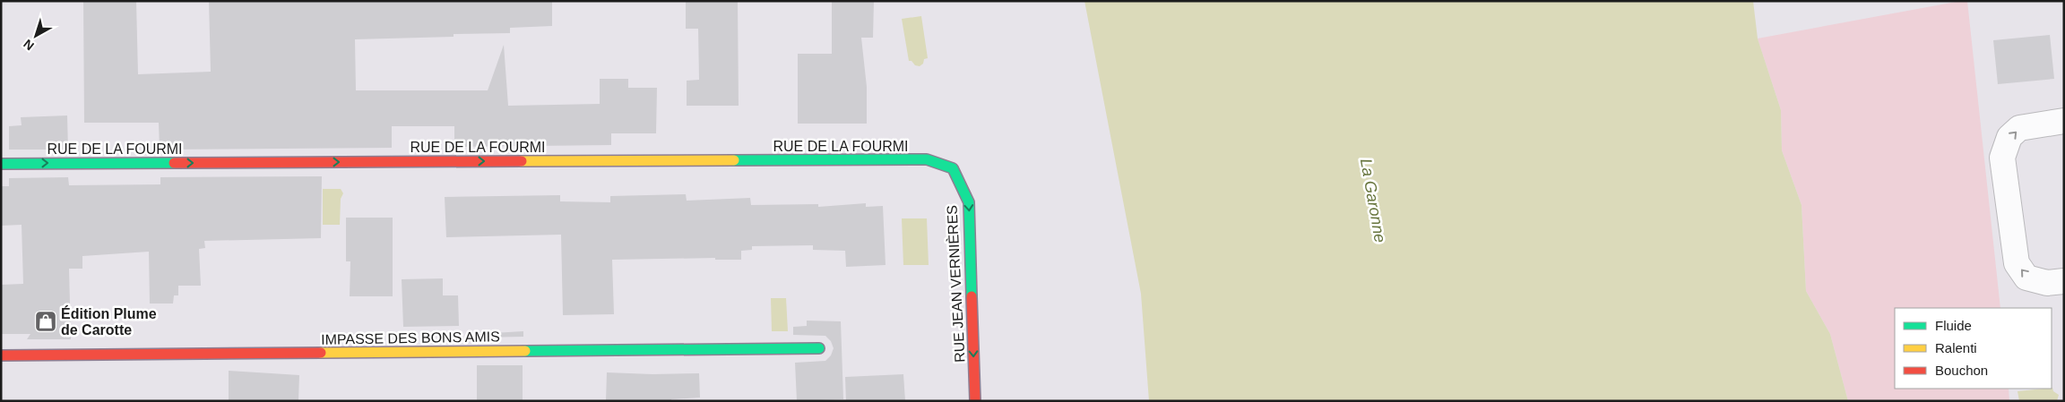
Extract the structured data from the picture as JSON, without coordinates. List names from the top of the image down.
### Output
{
  "streets": {
    "street": ["RUE DE LA FOURMI", "RUE JEAN VERNIÈRES", "IMPASSE DES BONS AMIS"]
  },
  "crossings": [
    ["RUE DE LA FOURMI", "RUE JEAN VERNIÈRES"]
  ],
  "one_way": ["RUE DE LA FOURMI", "RUE JEAN VERNIÈRES"],
  "water": ["La Garonne"],
  "places": {
    "shop": ["Édition Plume de Carotte"]
  },
  "legend": ["Fluide", "Ralenti", "Bouchon"],
  "north": "bottom left"
}
